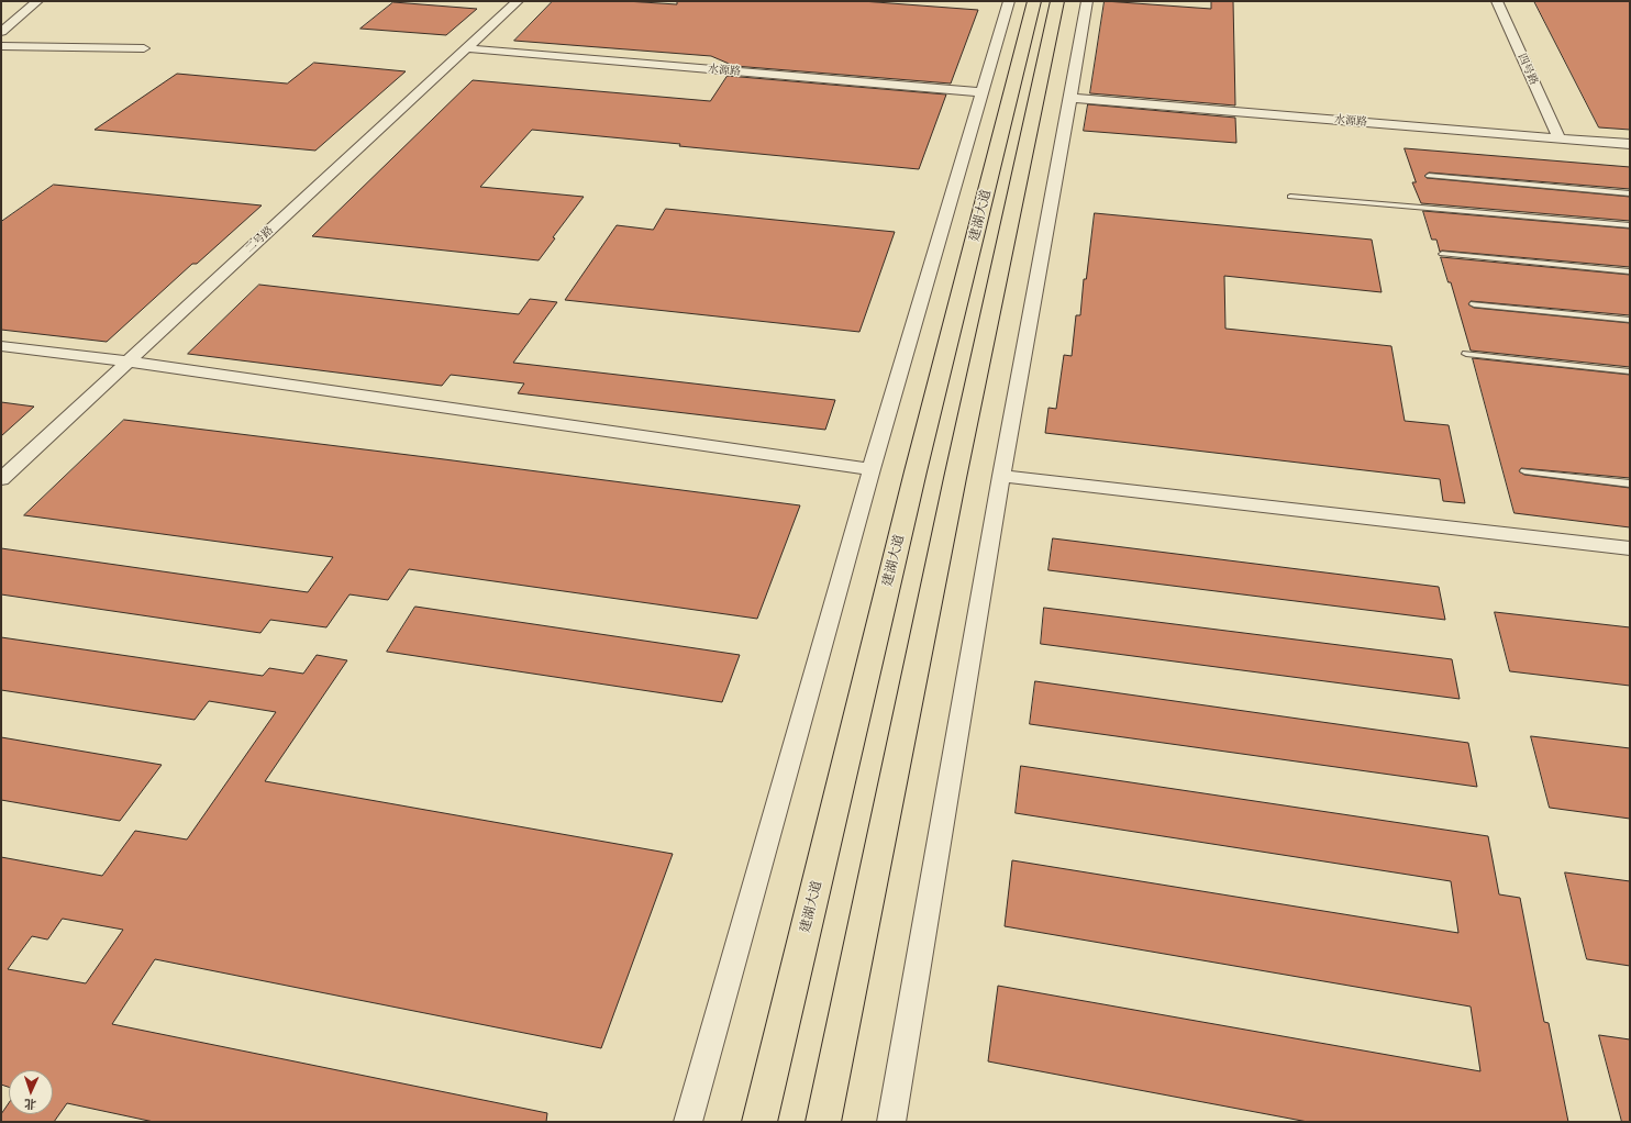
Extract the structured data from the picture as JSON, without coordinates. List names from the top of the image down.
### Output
{
  "streets": {
    "main road": ["建湖大道"],
    "street": ["四号路", "水源路", "二号路"]
  },
  "crossings": [
    ["四号路", "水源路"],
    ["水源路", "二号路"]
  ],
  "north": "bottom"
}
